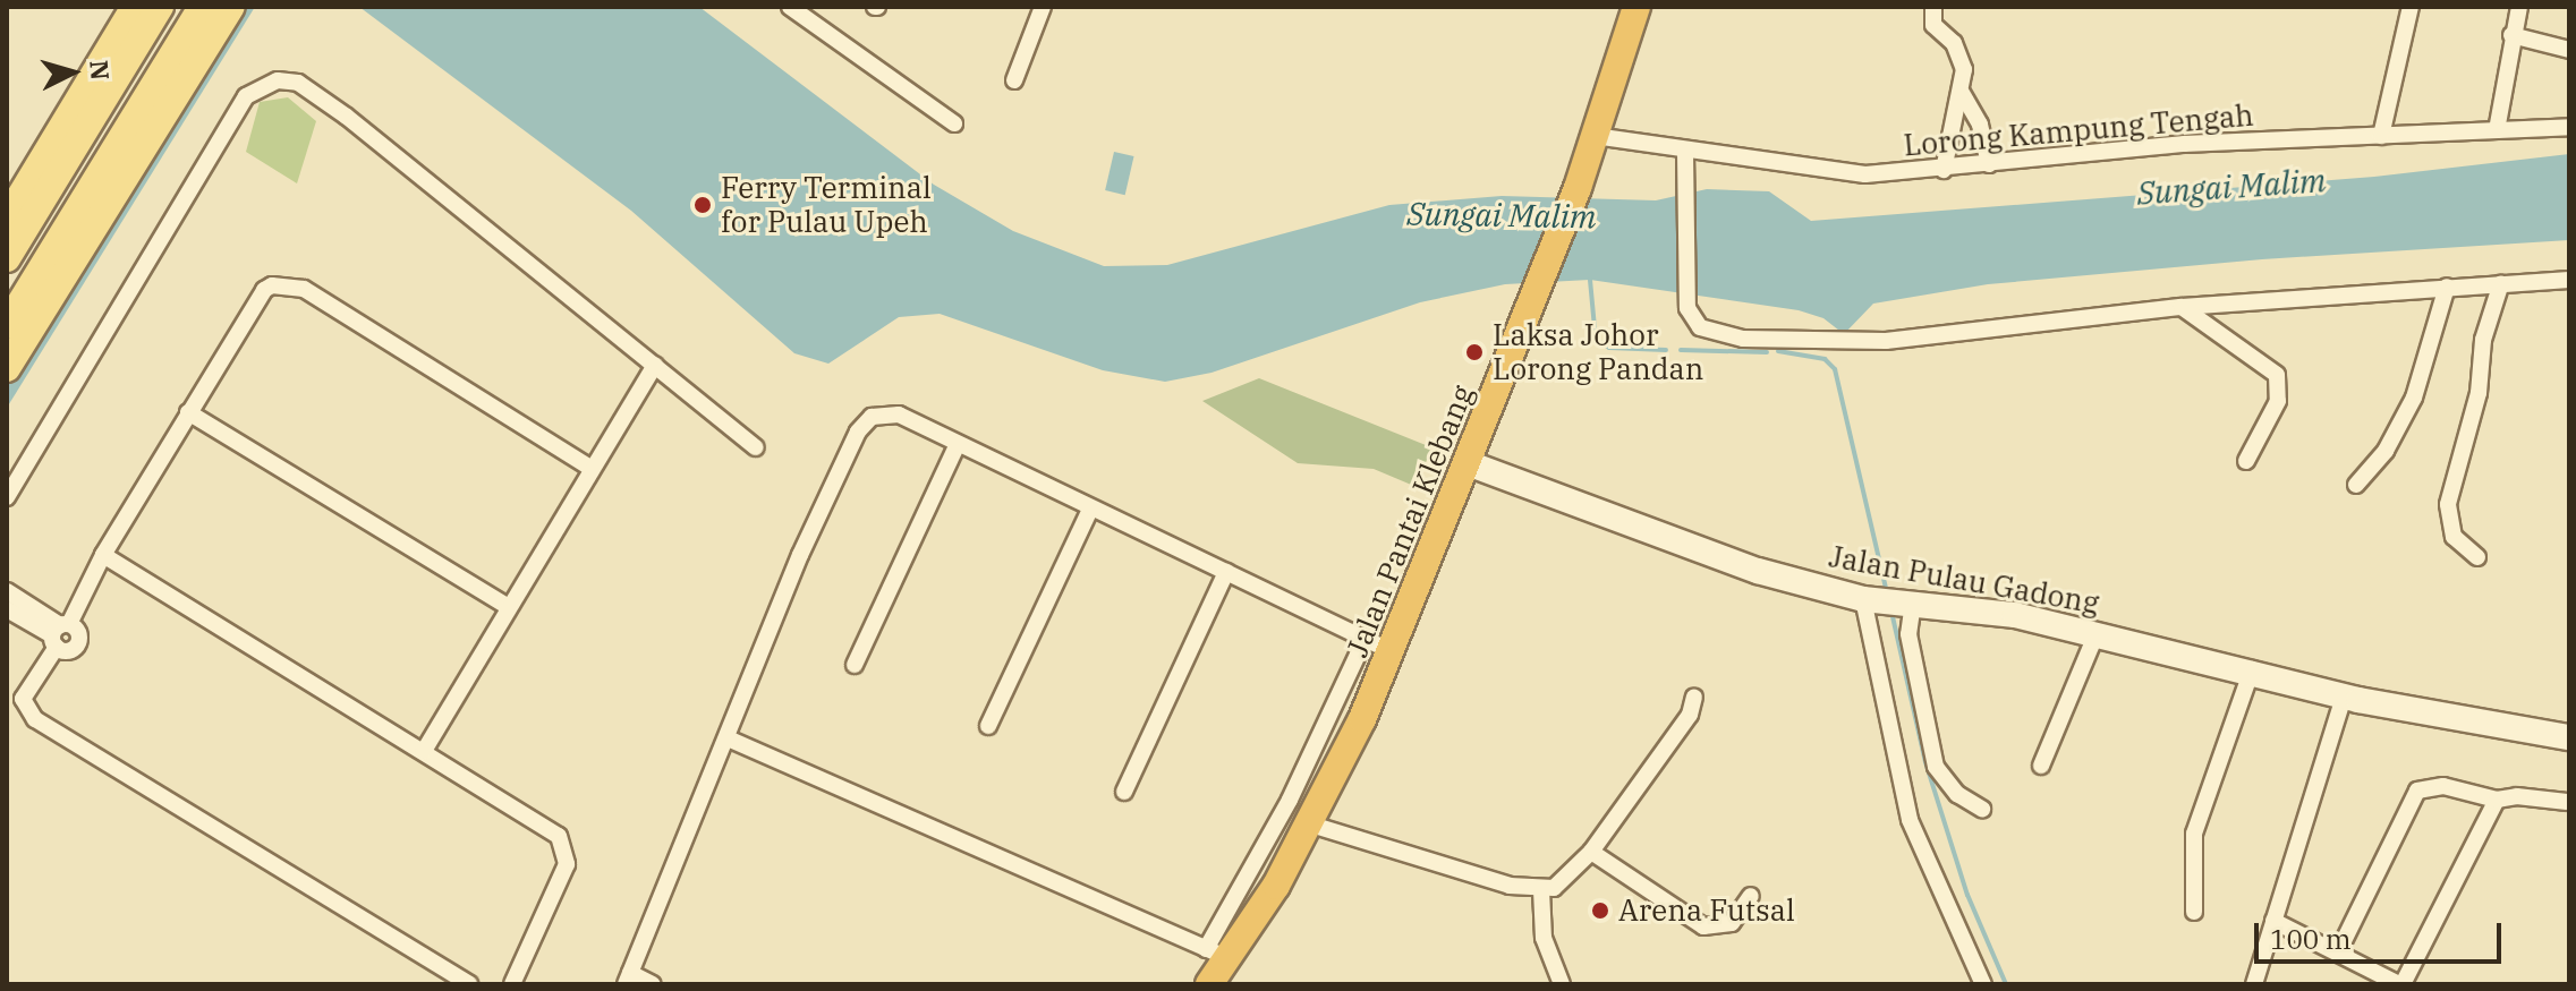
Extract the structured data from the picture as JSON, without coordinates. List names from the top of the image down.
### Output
{
  "streets": {
    "highway": ["Jalan Pantai Klebang"],
    "main road": ["Jalan Pulau Gadong"],
    "street": ["Lorong Kampung Tengah"]
  },
  "crossings": [
    ["Lorong Kampung Tengah", "Jalan Pantai Klebang"],
    ["Jalan Pantai Klebang", "Jalan Pulau Gadong"]
  ],
  "water": ["Sungai Malim"],
  "places": ["Ferry Terminal for Pulau Upeh", "Laksa Johor Lorong Pandan", "Arena Futsal"],
  "scale_bar": "100 m",
  "north": "right"
}
